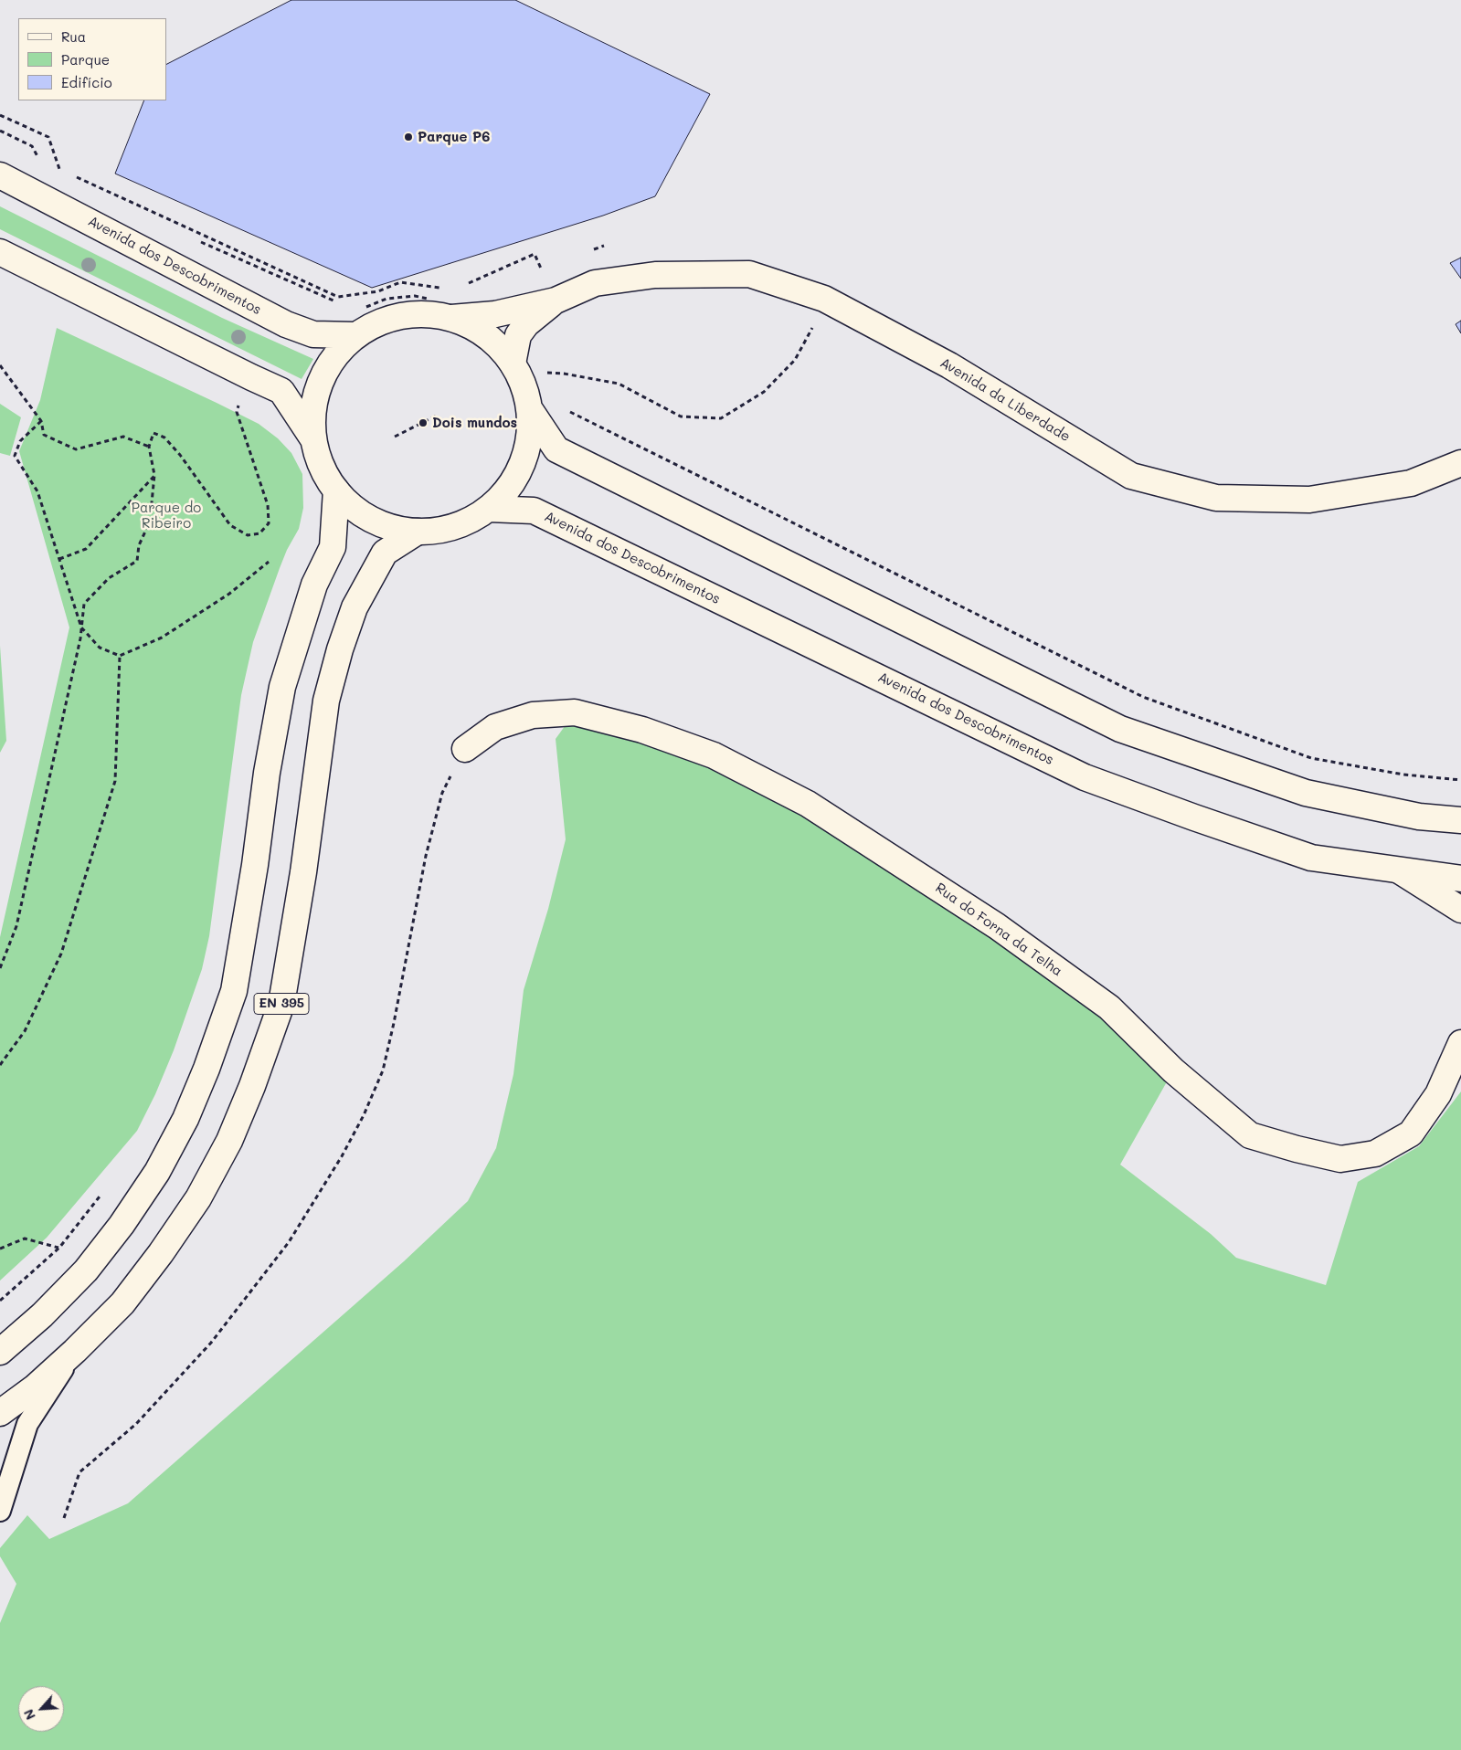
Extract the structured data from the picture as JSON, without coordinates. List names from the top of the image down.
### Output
{
  "streets": {
    "main road": [
      "Avenida dos Descobrimentos",
      "Avenida da Liberdade",
      "Rua do Forna da Telha",
      "EN 395"
    ]
  },
  "parks": ["Parque do Ribeiro"],
  "places": ["Parque P6", "Dois mundos"],
  "legend": ["Rua", "Parque", "Edifício"],
  "north": "bottom left"
}
